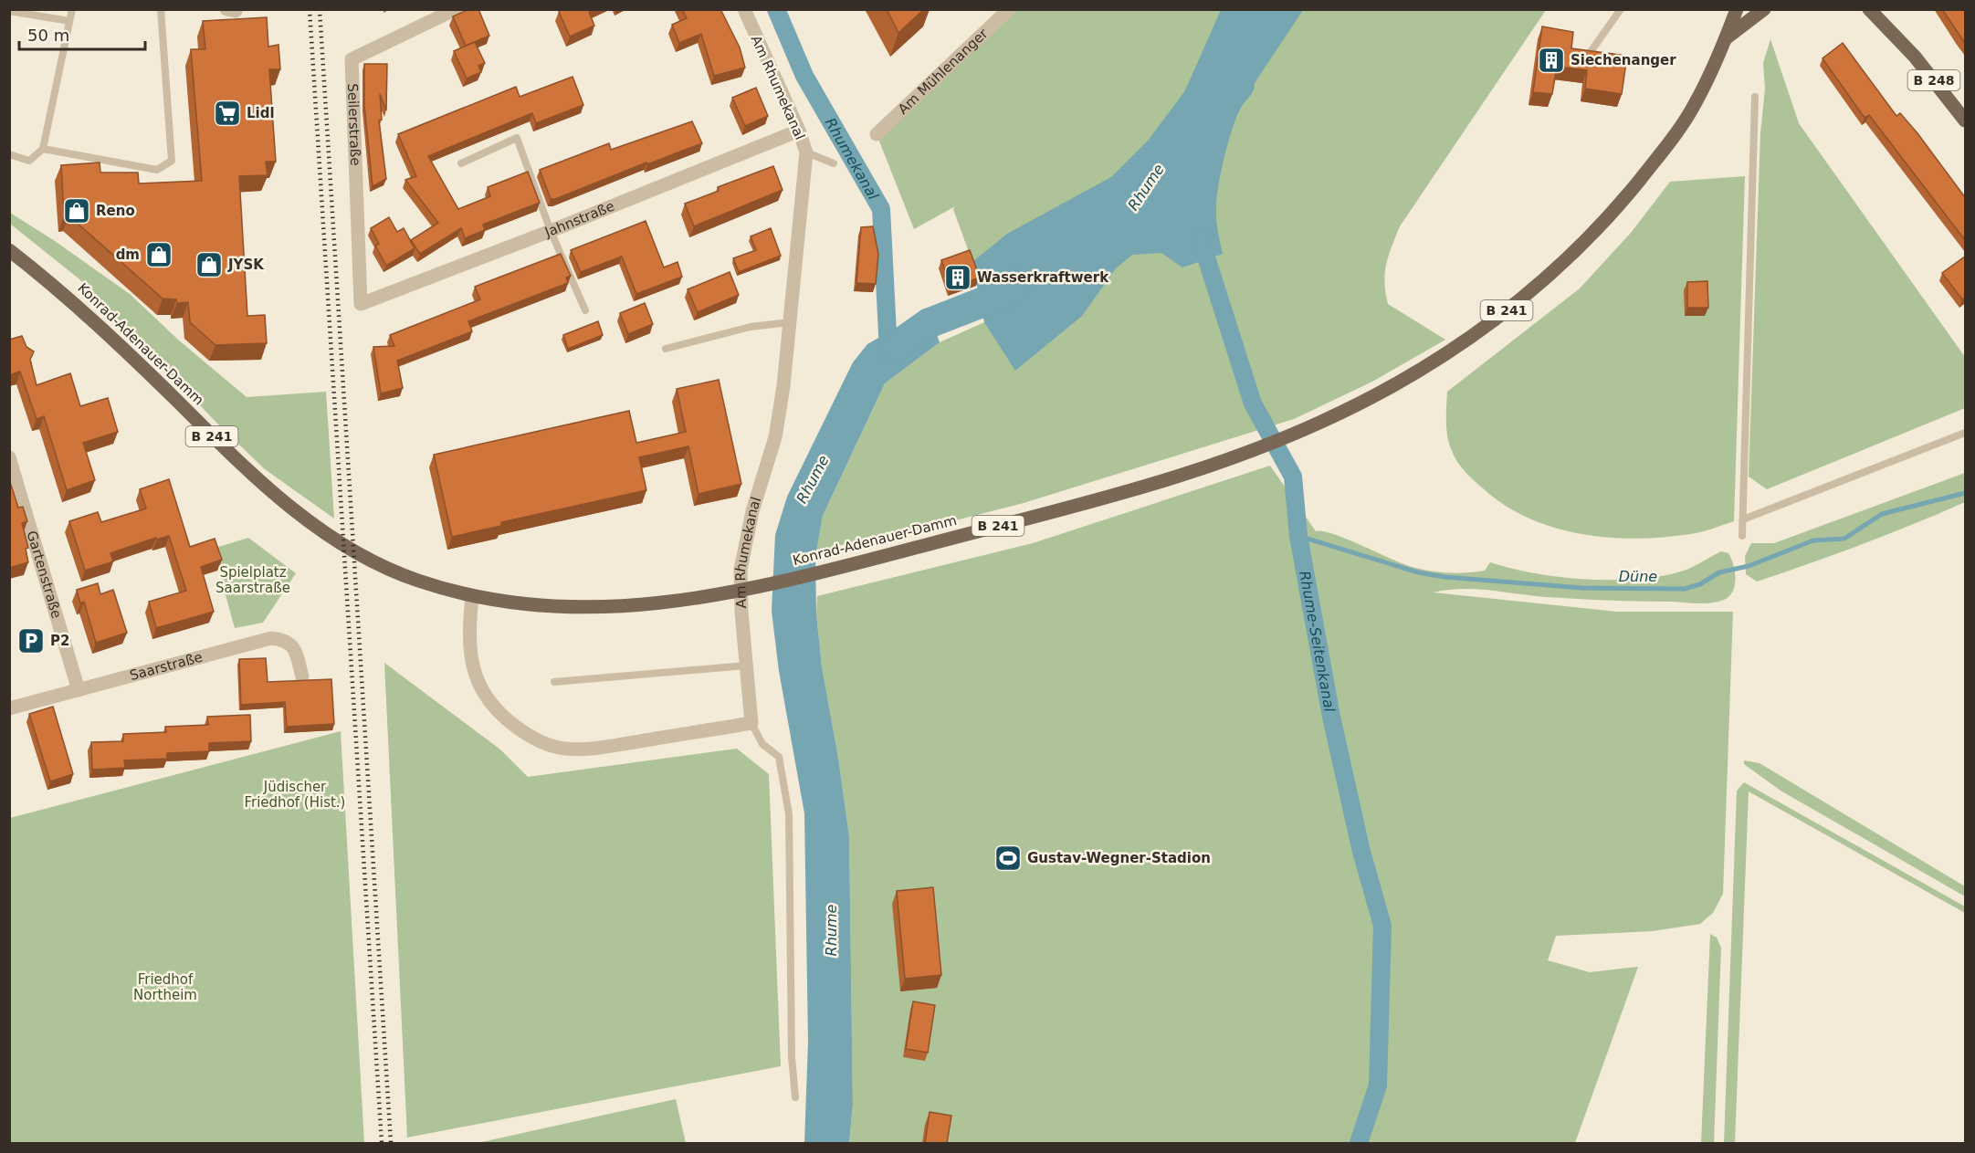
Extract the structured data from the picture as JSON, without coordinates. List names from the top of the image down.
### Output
{
  "streets": {
    "main road": ["B 248", "B 241", "Konrad-Adenauer-Damm"],
    "street": [
      "Am Mühlenanger",
      "Am Rhumekanal",
      "Seilerstraße",
      "Jahnstraße",
      "Gartenstraße",
      "Saarstraße"
    ]
  },
  "crossings": [
    ["Am Rhumekanal", "Jahnstraße"],
    ["Seilerstraße", "Jahnstraße"],
    ["Gartenstraße", "Saarstraße"]
  ],
  "water": [
    "Rhumekanal",
    "Rhume",
    "Düne",
    "Rhume-Seitenkanal"
  ],
  "parks": ["Spielplatz Saarstraße", "Jüdischer Friedhof (Hist.)", "Friedhof Northeim"],
  "places": {
    "building": ["Siechenanger", "Wasserkraftwerk"],
    "supermarket": ["Lidl"],
    "shop": ["Reno", "dm", "JYSK"],
    "parking": ["P2"],
    "sports": ["Gustav-Wegner-Stadion"]
  },
  "scale_bar": "50 m"
}
